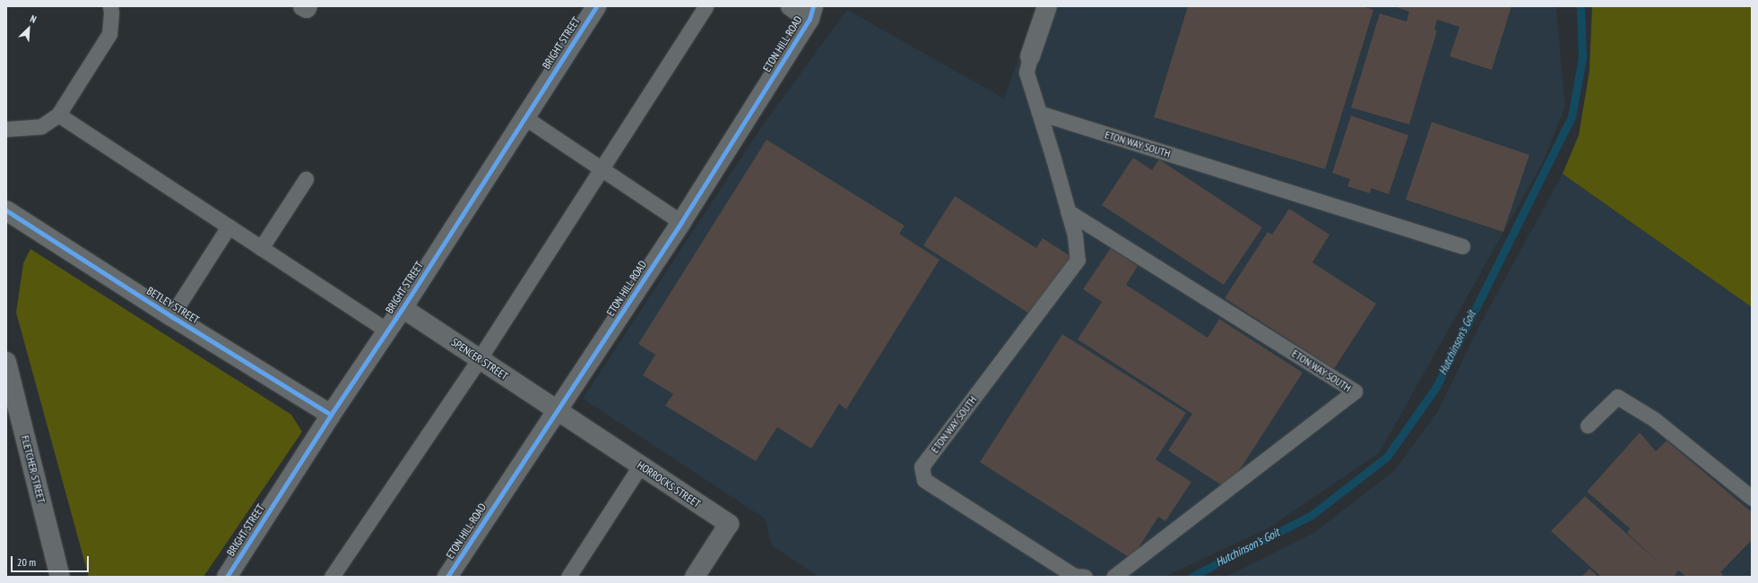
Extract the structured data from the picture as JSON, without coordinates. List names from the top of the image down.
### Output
{
  "streets": {
    "street": [
      "BRIGHT STREET",
      "ETON HILL ROAD",
      "ETON WAY SOUTH",
      "BETLEY STREET",
      "SPENCER STREET",
      "FLETCHER STREET",
      "HORROCKS STREET"
    ]
  },
  "crossings": [
    ["BRIGHT STREET", "BETLEY STREET"],
    ["BRIGHT STREET", "SPENCER STREET"],
    ["ETON HILL ROAD", "SPENCER STREET"],
    ["ETON HILL ROAD", "HORROCKS STREET"],
    ["SPENCER STREET", "HORROCKS STREET"]
  ],
  "water": ["Hutchinson's Goit"],
  "scale_bar": "20 m",
  "north": "top right"
}
